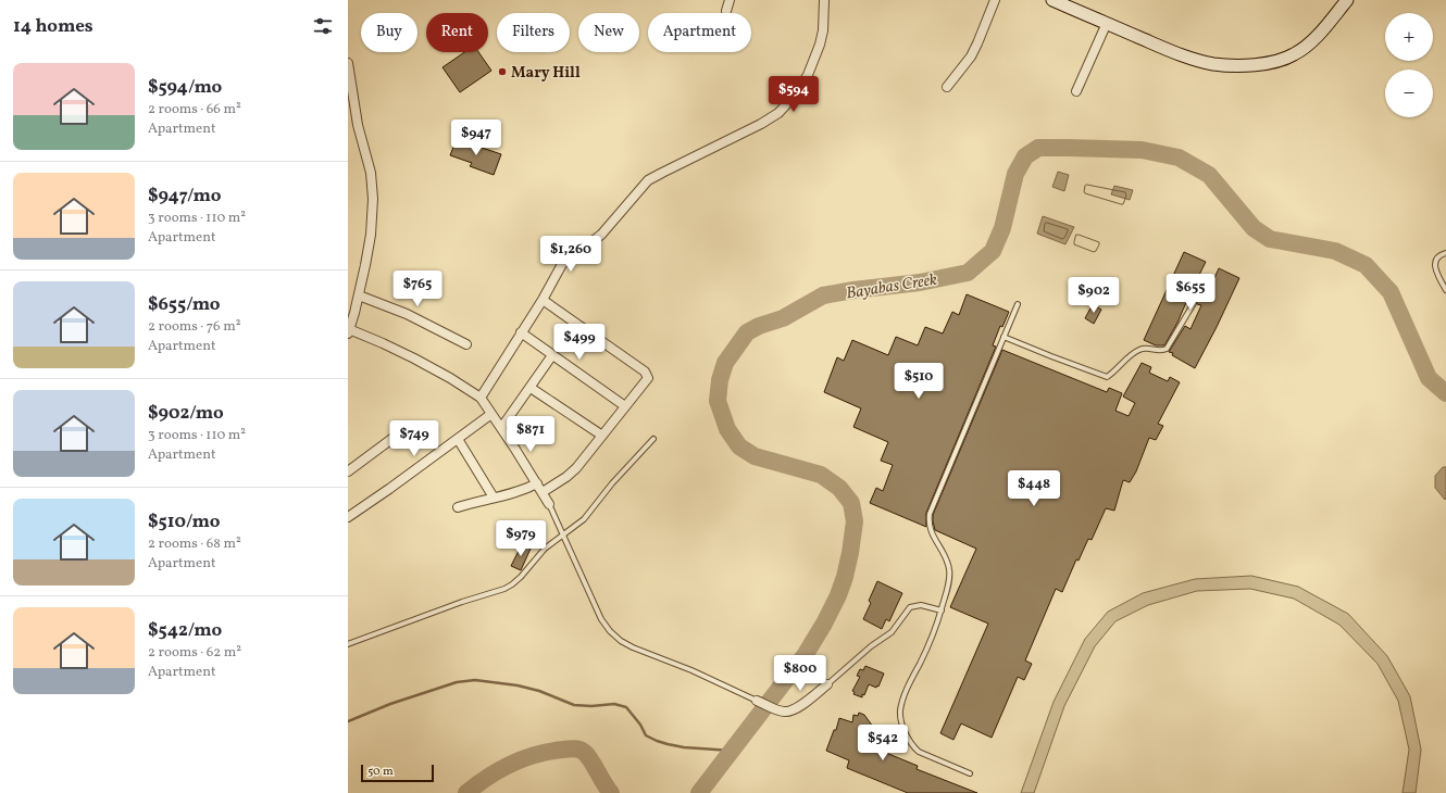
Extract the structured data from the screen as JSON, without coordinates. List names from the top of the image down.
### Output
{
  "water": ["Bayabas Creek"],
  "places": ["Mary Hill"],
  "scale_bar": "50 m",
  "page": {
    "heading": "14 homes",
    "map_buttons": ["+", "−"],
    "chip": [
      "Buy",
      "Rent",
      "Filters",
      "New",
      "Apartment"
    ],
    "list": [
      {
        "name": "$594/mo",
        "note": "2 rooms · 66 m² · Apartment"
      },
      {
        "name": "$947/mo",
        "note": "3 rooms · 110 m² · Apartment"
      },
      {
        "name": "$655/mo",
        "note": "2 rooms · 76 m² · Apartment"
      },
      {
        "name": "$902/mo",
        "note": "3 rooms · 110 m² · Apartment"
      },
      {
        "name": "$510/mo",
        "note": "2 rooms · 68 m² · Apartment"
      },
      {
        "name": "$542/mo",
        "note": "2 rooms · 62 m² · Apartment"
      }
    ],
    "price": [
      "$594",
      "$947",
      "$1,260",
      "$765",
      "$655",
      "$902",
      "$499",
      "$510",
      "$871",
      "$749",
      "$448",
      "$979",
      "$800",
      "$542"
    ],
    "scale": "50 m"
  }
}
